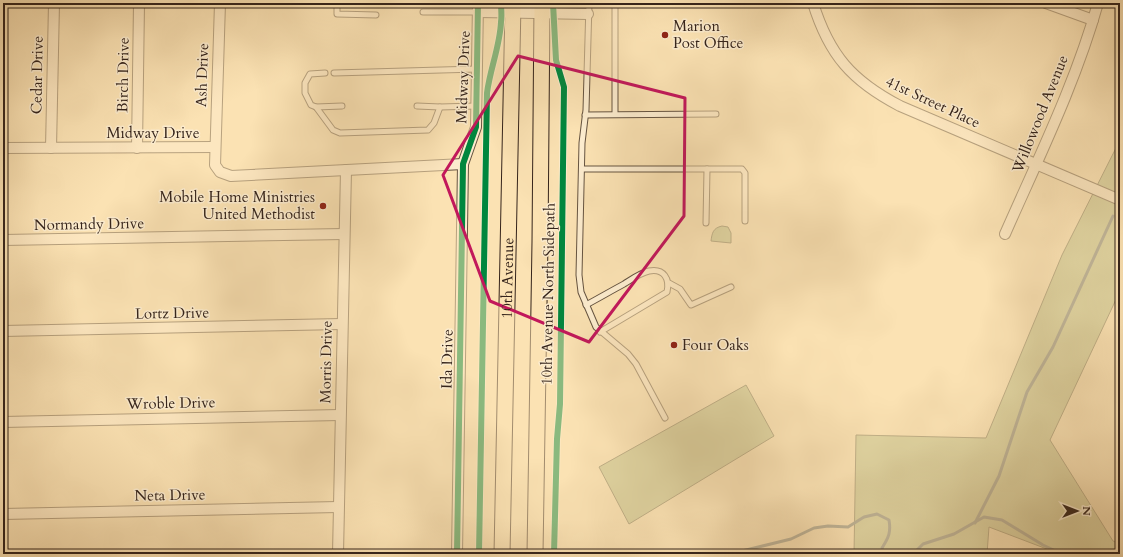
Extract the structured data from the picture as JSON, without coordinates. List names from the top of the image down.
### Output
{
  "streets": {
    "main road": ["10th Avenue"],
    "street": [
      "Cedar Drive",
      "Birch Drive",
      "Ash Drive",
      "Midway Drive",
      "41st Street Place",
      "Willowood Avenue",
      "Normandy Drive",
      "Lortz Drive",
      "Ida Drive",
      "Morris Drive",
      "Wroble Drive",
      "Neta Drive"
    ],
    "cycle path": ["10th Avenue North Sidepath"]
  },
  "crossings": [
    ["Cedar Drive", "Midway Drive"],
    ["Birch Drive", "Midway Drive"],
    ["Ash Drive", "Midway Drive"],
    ["Midway Drive", "Ida Drive"],
    ["Midway Drive", "Morris Drive"],
    ["41st Street Place", "Willowood Avenue"],
    ["Normandy Drive", "Morris Drive"],
    ["Lortz Drive", "Morris Drive"],
    ["Morris Drive", "Wroble Drive"],
    ["Morris Drive", "Neta Drive"]
  ],
  "places": ["Marion Post Office", "Mobile Home Ministries United Methodist", "Four Oaks"],
  "north": "right"
}
